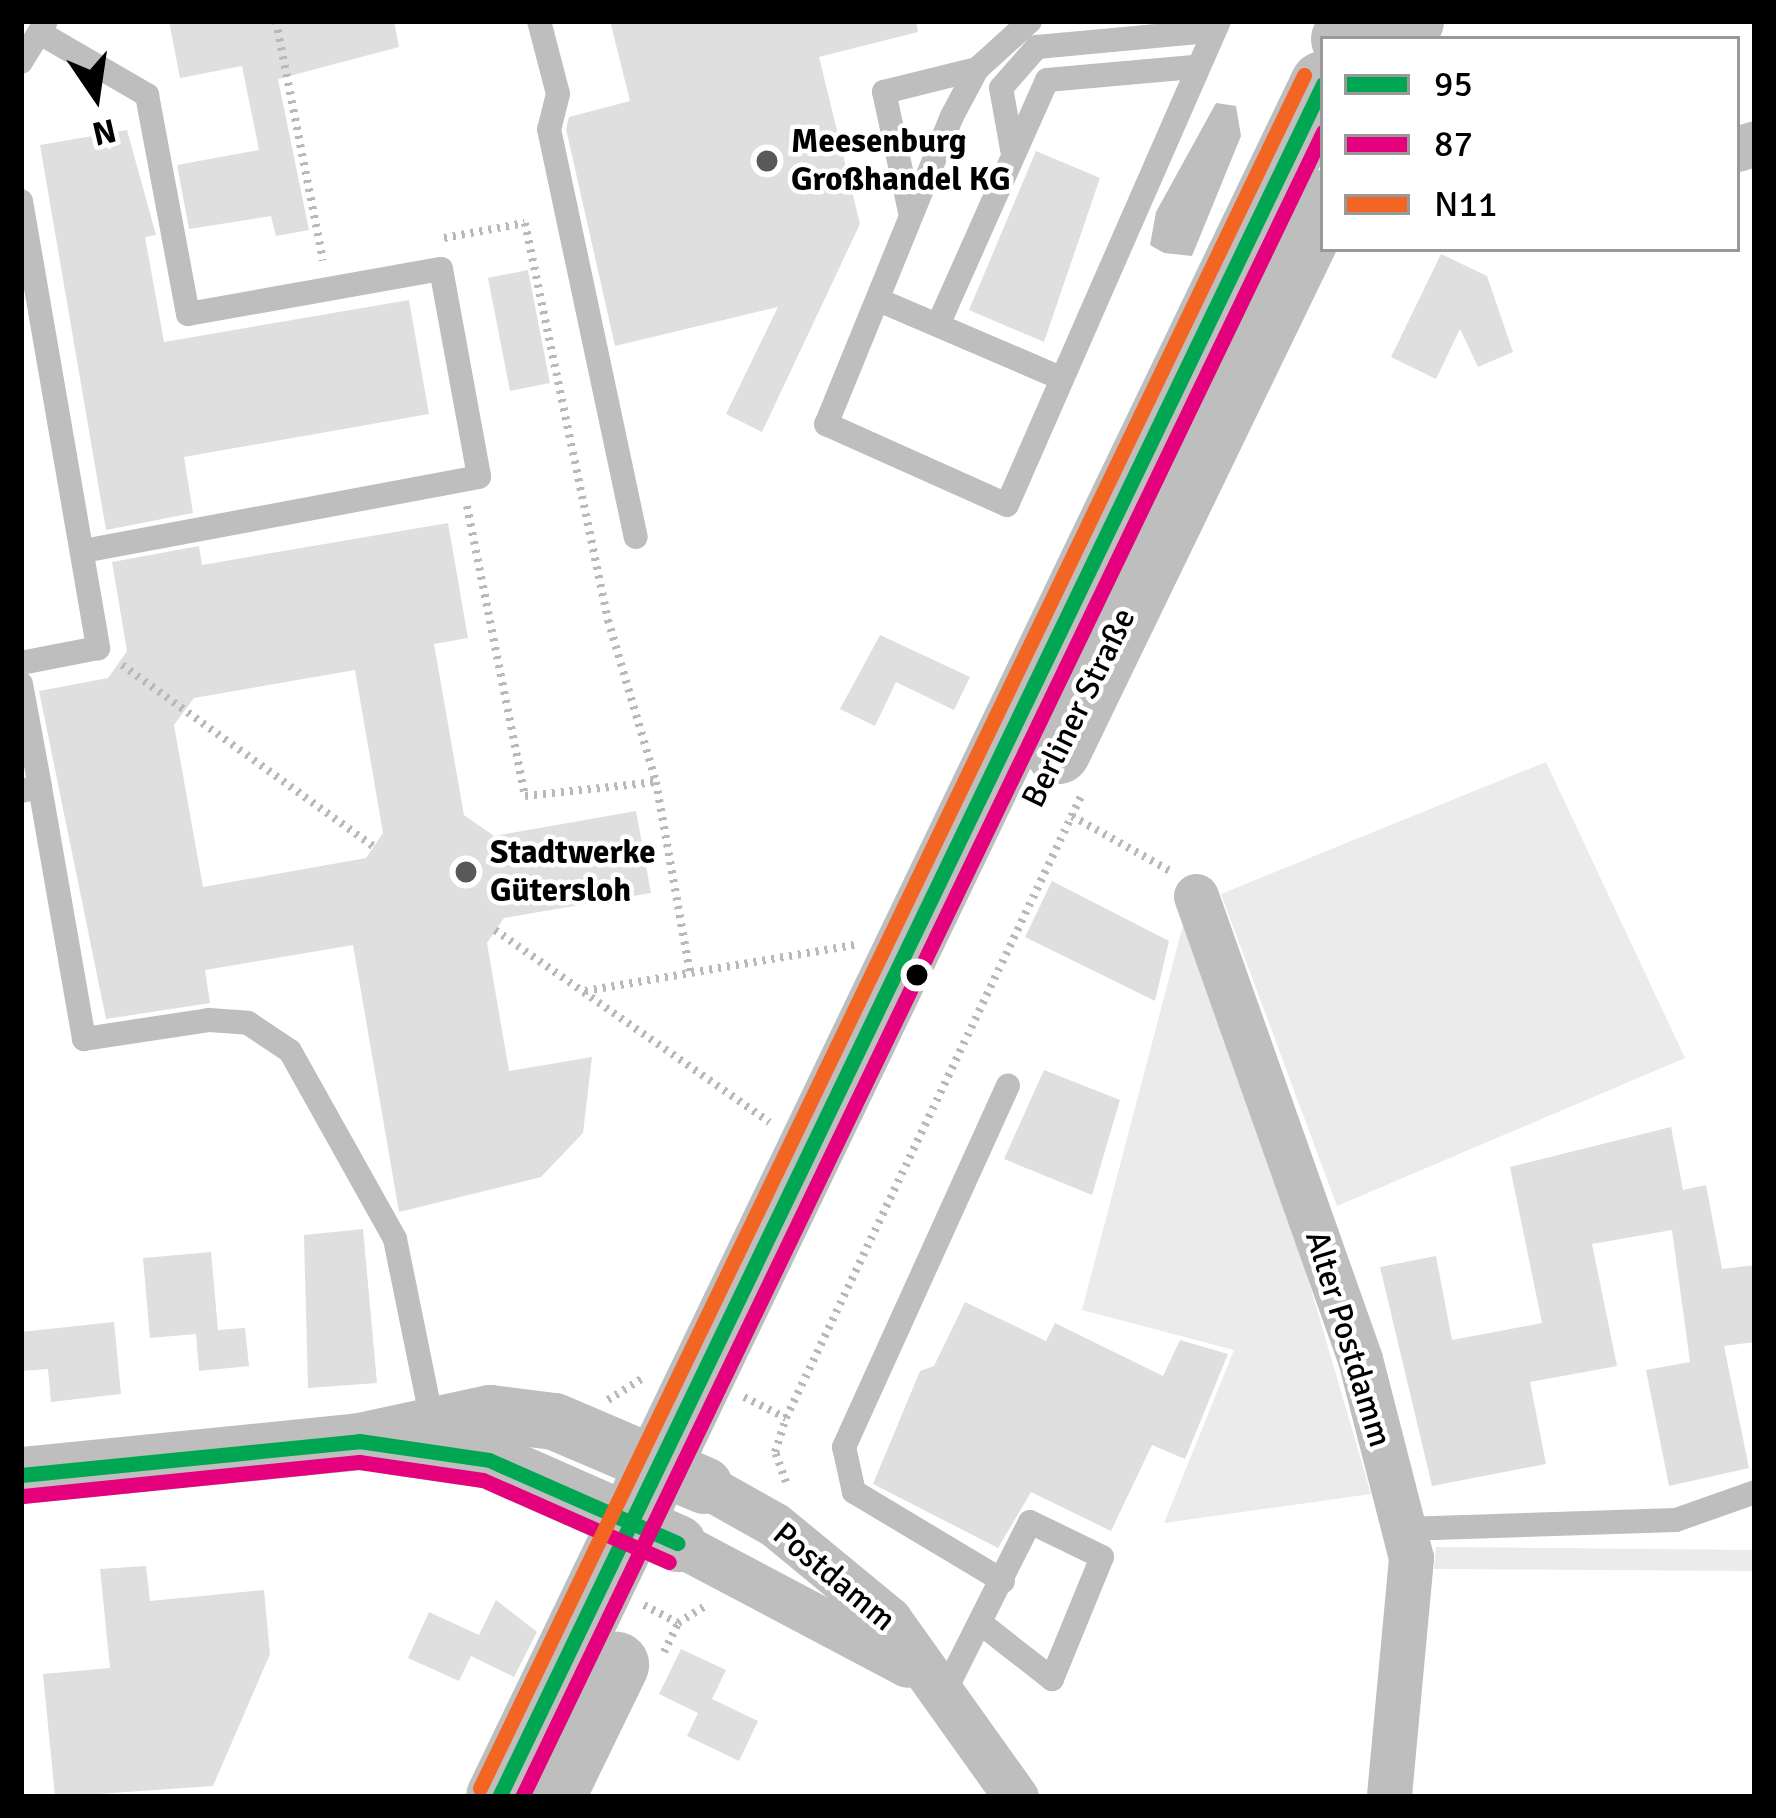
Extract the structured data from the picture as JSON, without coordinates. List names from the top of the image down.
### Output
{
  "streets": {
    "main road": ["Berliner Straße"],
    "street": ["Alter Postdamm", "Postdamm"]
  },
  "crossings": [
    ["Berliner Straße", "Postdamm"]
  ],
  "places": ["Meesenburg Großhandel KG", "Stadtwerke Gütersloh"],
  "lines": ["transit line N11", "transit line 95", "transit line 87"],
  "legend": ["95", "87", "N11"],
  "north": "bottom"
}
